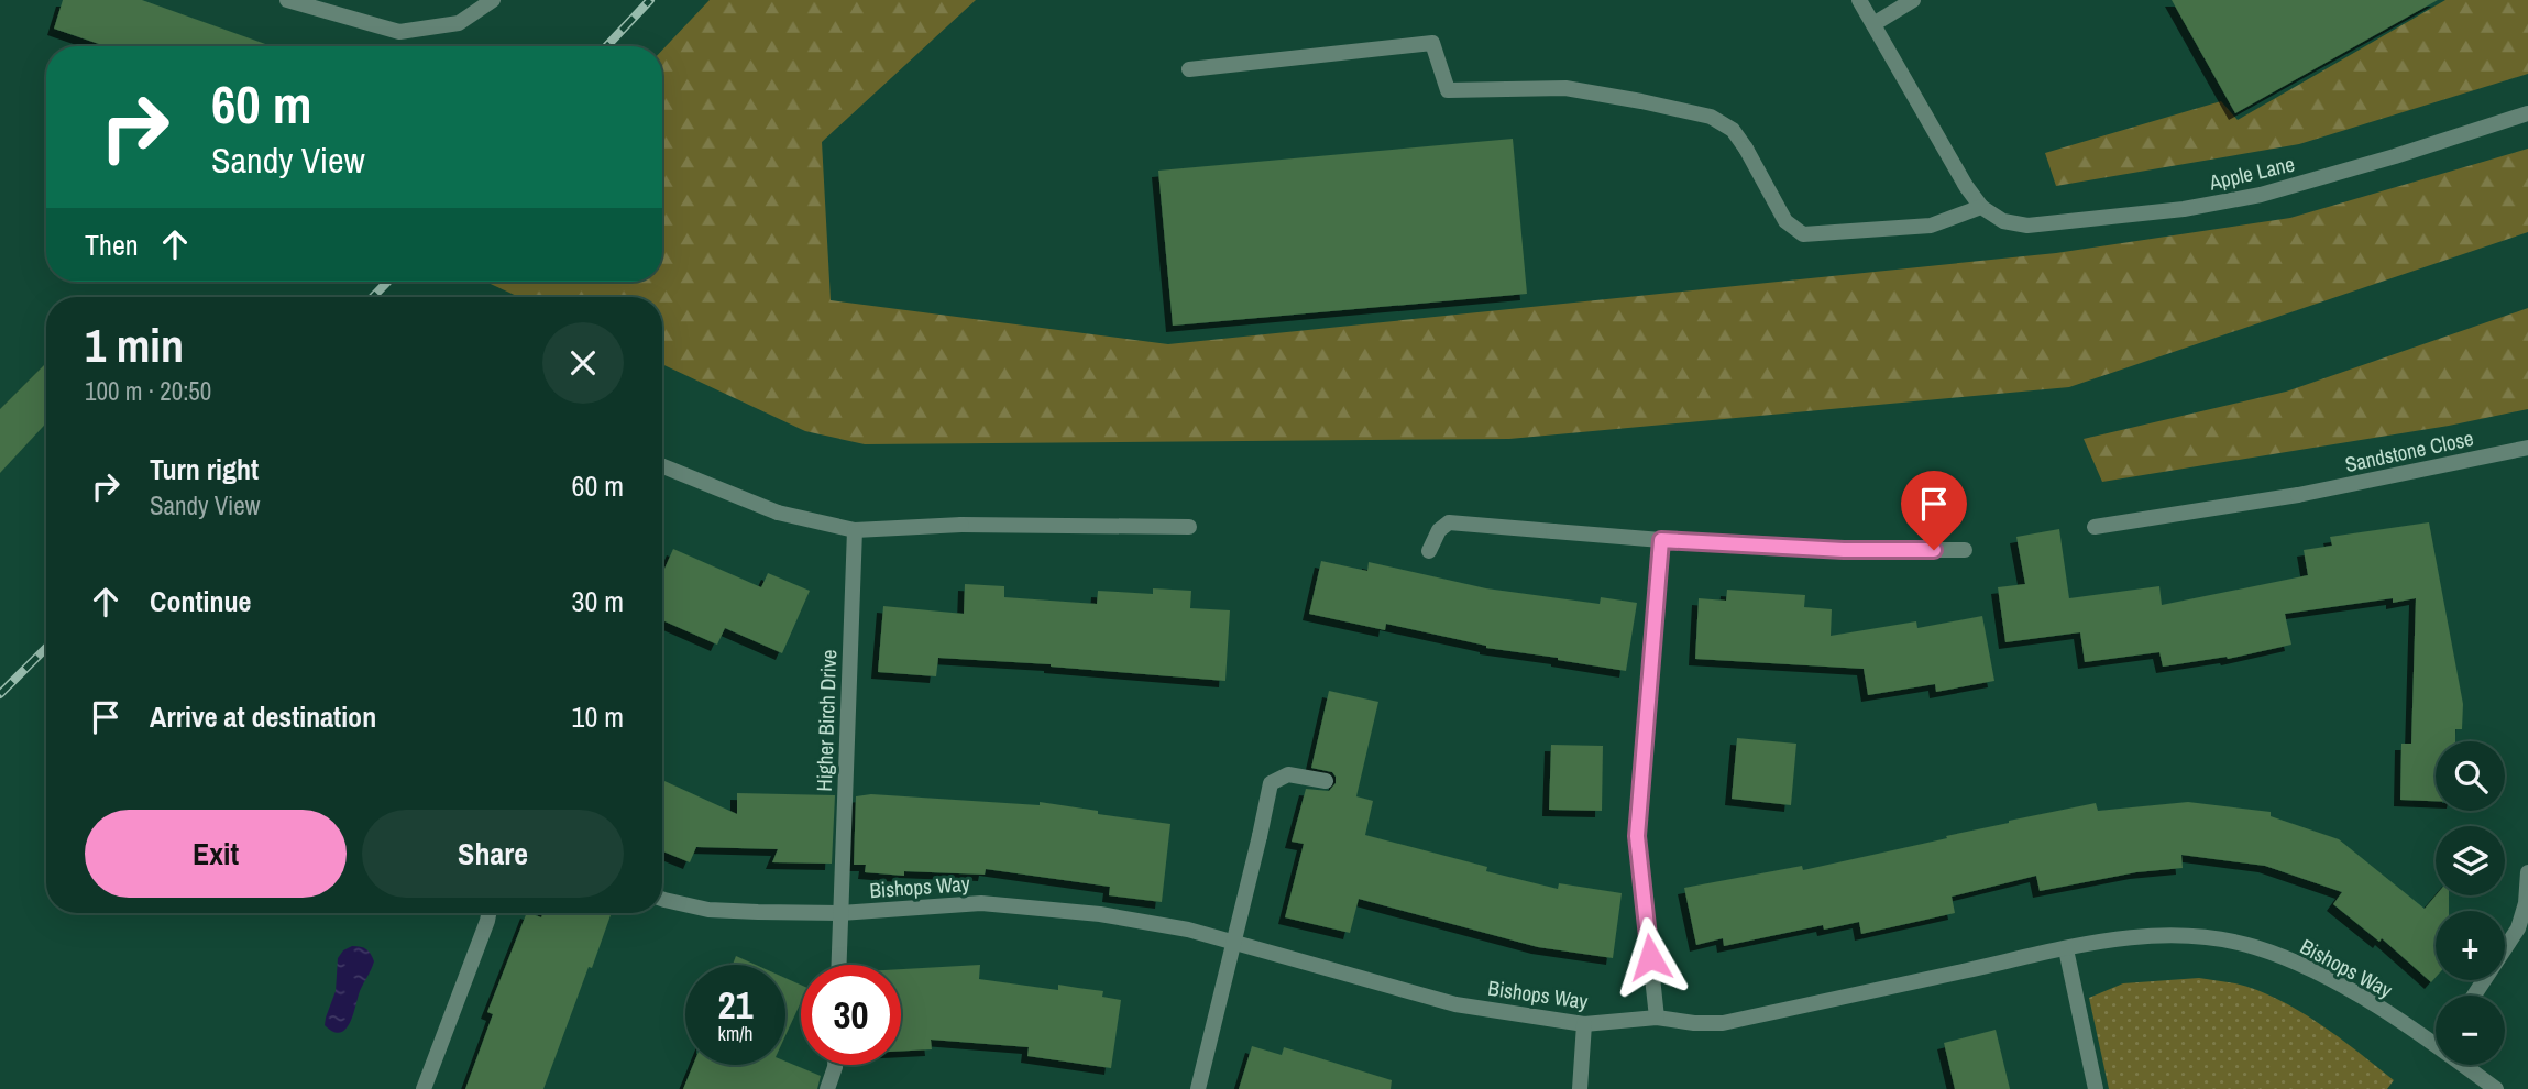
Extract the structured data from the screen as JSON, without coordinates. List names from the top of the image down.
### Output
{
  "streets": {
    "street": [
      "Apple Lane",
      "Sandstone Close",
      "Higher Birch Drive",
      "Bishops Way"
    ]
  },
  "crossings": [
    ["Higher Birch Drive", "Bishops Way"]
  ],
  "page": {
    "turn": ["60 m", "Sandy View"],
    "then": "Then",
    "heading": ["1 min", "100 m · 20:50"],
    "list": [
      {
        "name": "Turn right",
        "note": "Sandy View",
        "value": "60 m"
      },
      {
        "name": "Continue",
        "value": "30 m"
      },
      {
        "name": "Arrive at destination",
        "value": "10 m"
      }
    ],
    "map_buttons": ["+", "−"],
    "buttons": ["Exit", "Share"],
    "speed": "21 km/h",
    "limit": "30"
  }
}
